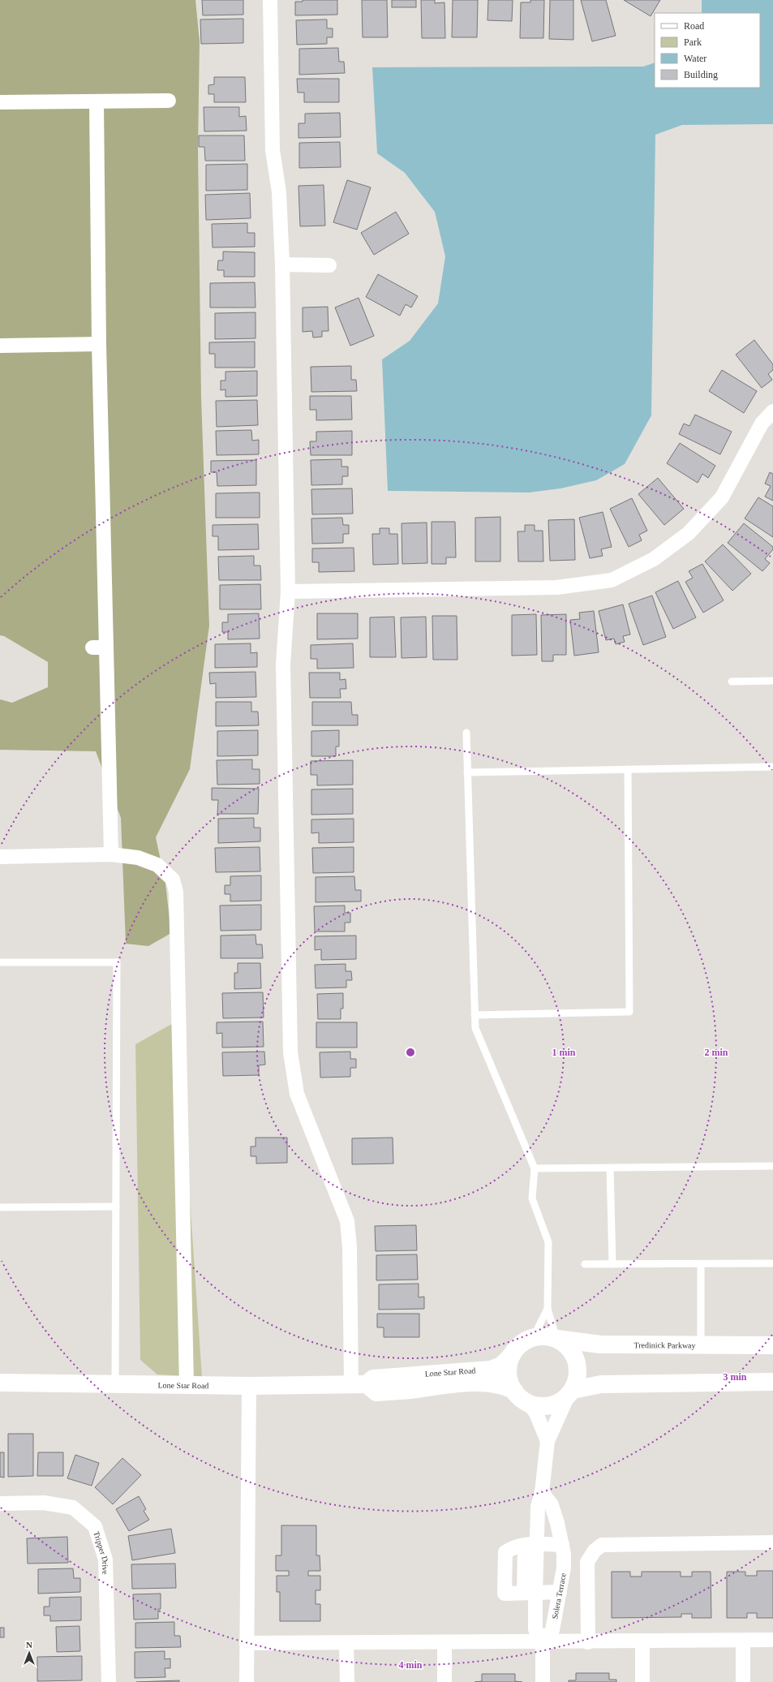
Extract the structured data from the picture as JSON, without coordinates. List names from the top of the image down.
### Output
{
  "streets": {
    "street": [
      "Tredinick Parkway",
      "Lone Star Road",
      "Tripper Drive",
      "Solera Terrace"
    ]
  },
  "crossings": [
    ["Tredinick Parkway", "Lone Star Road"]
  ],
  "legend": [
    "Road",
    "Park",
    "Water",
    "Building"
  ],
  "north": "top",
  "rings": [
    "1 min",
    "2 min",
    "3 min",
    "4 min"
  ]
}
